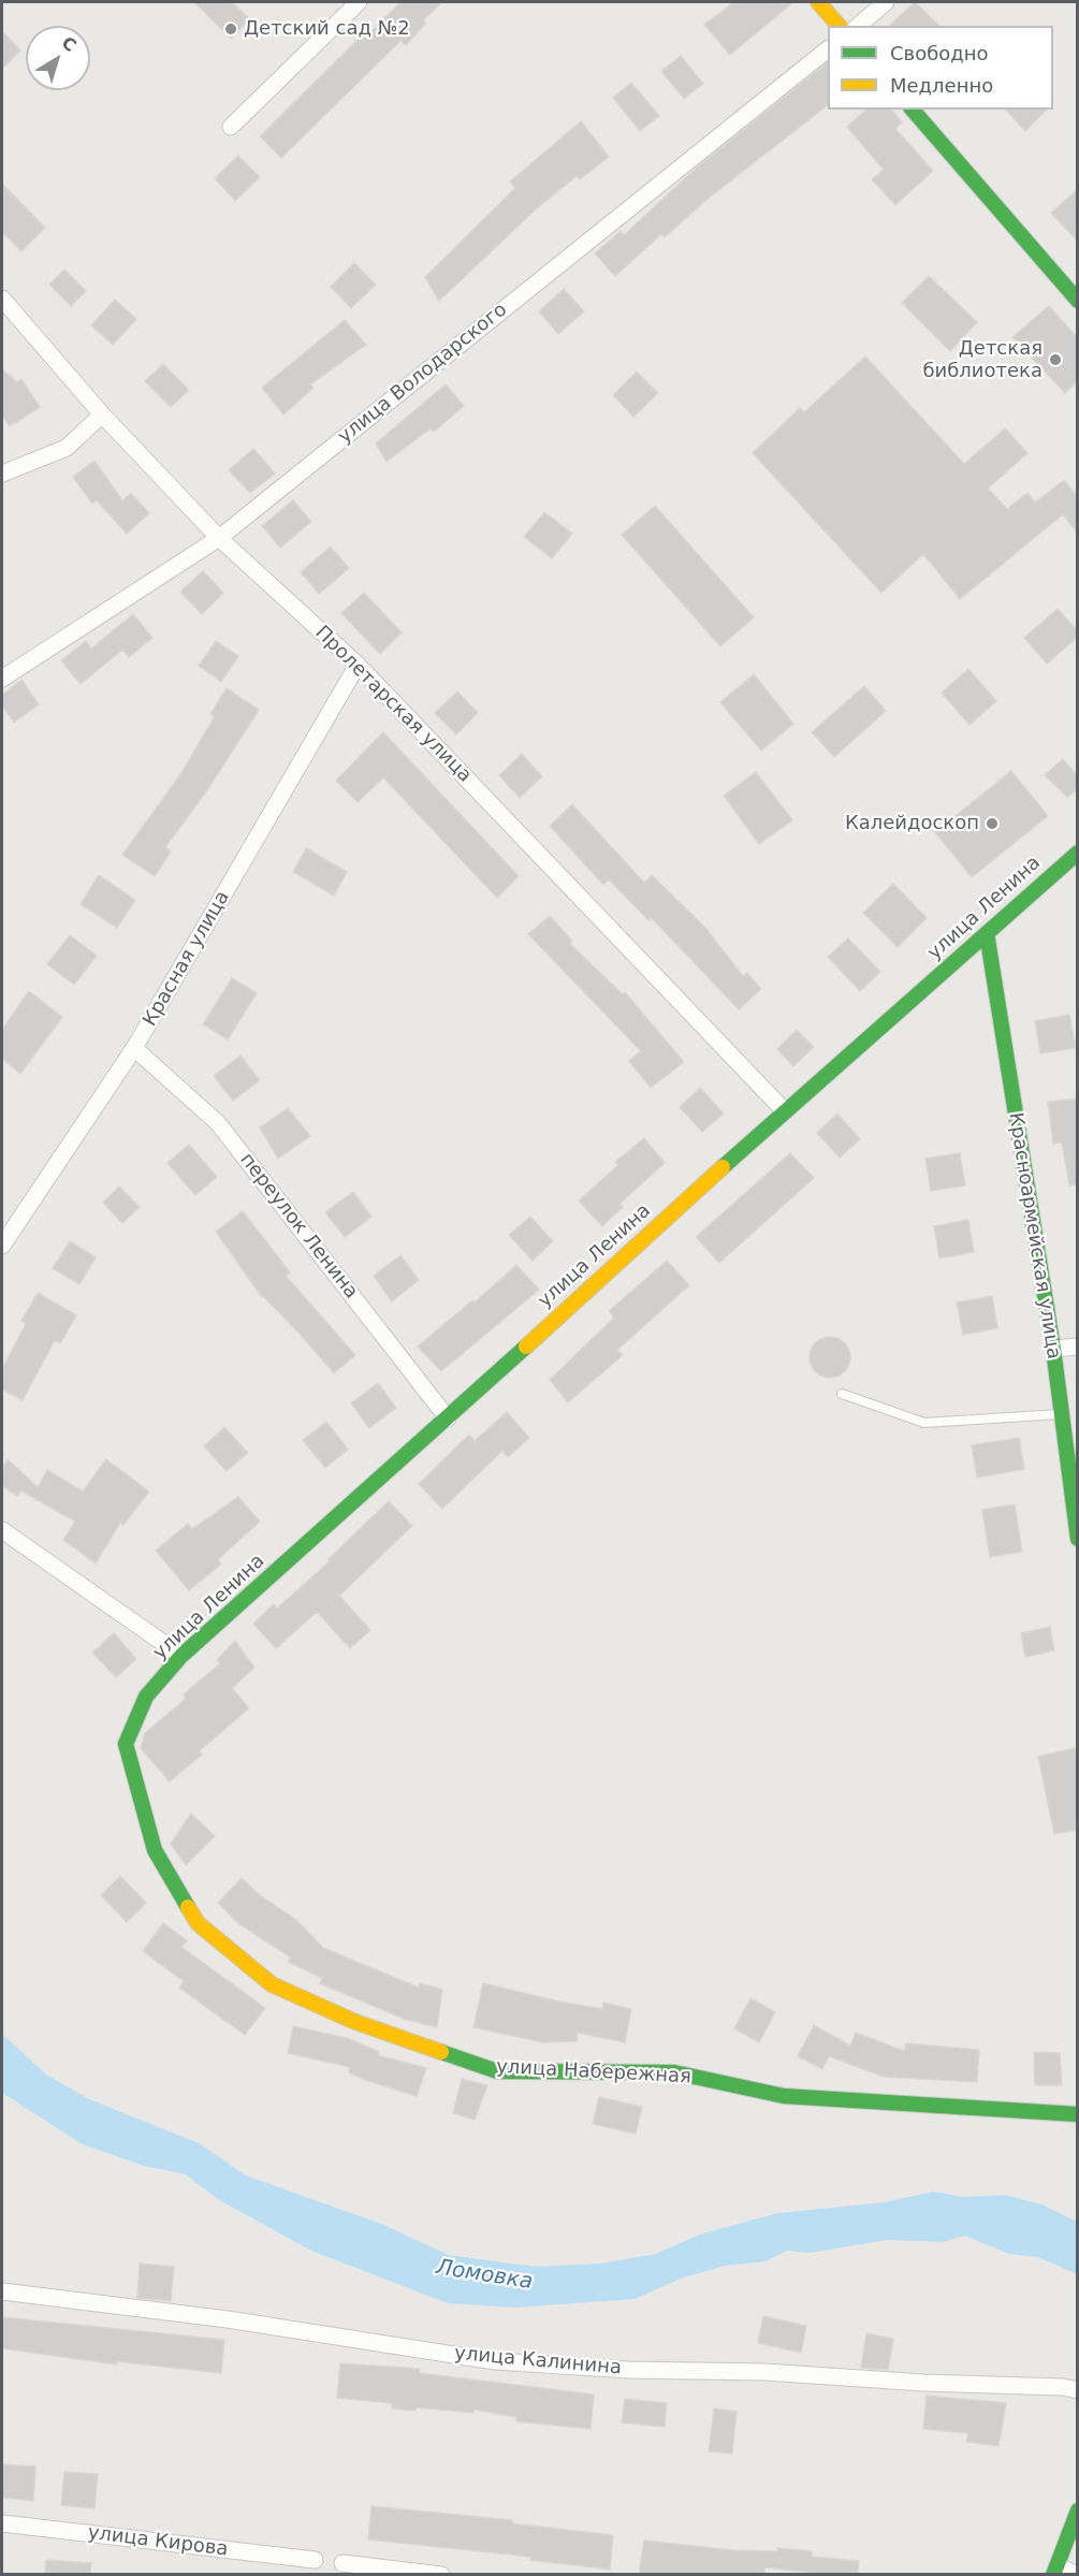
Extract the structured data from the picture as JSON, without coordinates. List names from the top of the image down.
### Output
{
  "streets": {
    "street": [
      "улица Володарского",
      "Пролетарская улица",
      "улица Ленина",
      "Красная улица",
      "переулок Ленина",
      "Красноармейская улица",
      "улица Набережная",
      "улица Калинина",
      "улица Кирова"
    ]
  },
  "crossings": [
    ["улица Володарского", "Пролетарская улица"],
    ["Пролетарская улица", "улица Ленина"],
    ["Пролетарская улица", "Красная улица"],
    ["улица Ленина", "переулок Ленина"],
    ["улица Ленина", "Красноармейская улица"],
    ["улица Ленина", "улица Набережная"],
    ["Красная улица", "переулок Ленина"]
  ],
  "water": ["Ломовка"],
  "places": ["Детский сад №2", "Детская библиотека", "Калейдоскоп"],
  "legend": ["Свободно", "Медленно"],
  "north": "top right"
}
